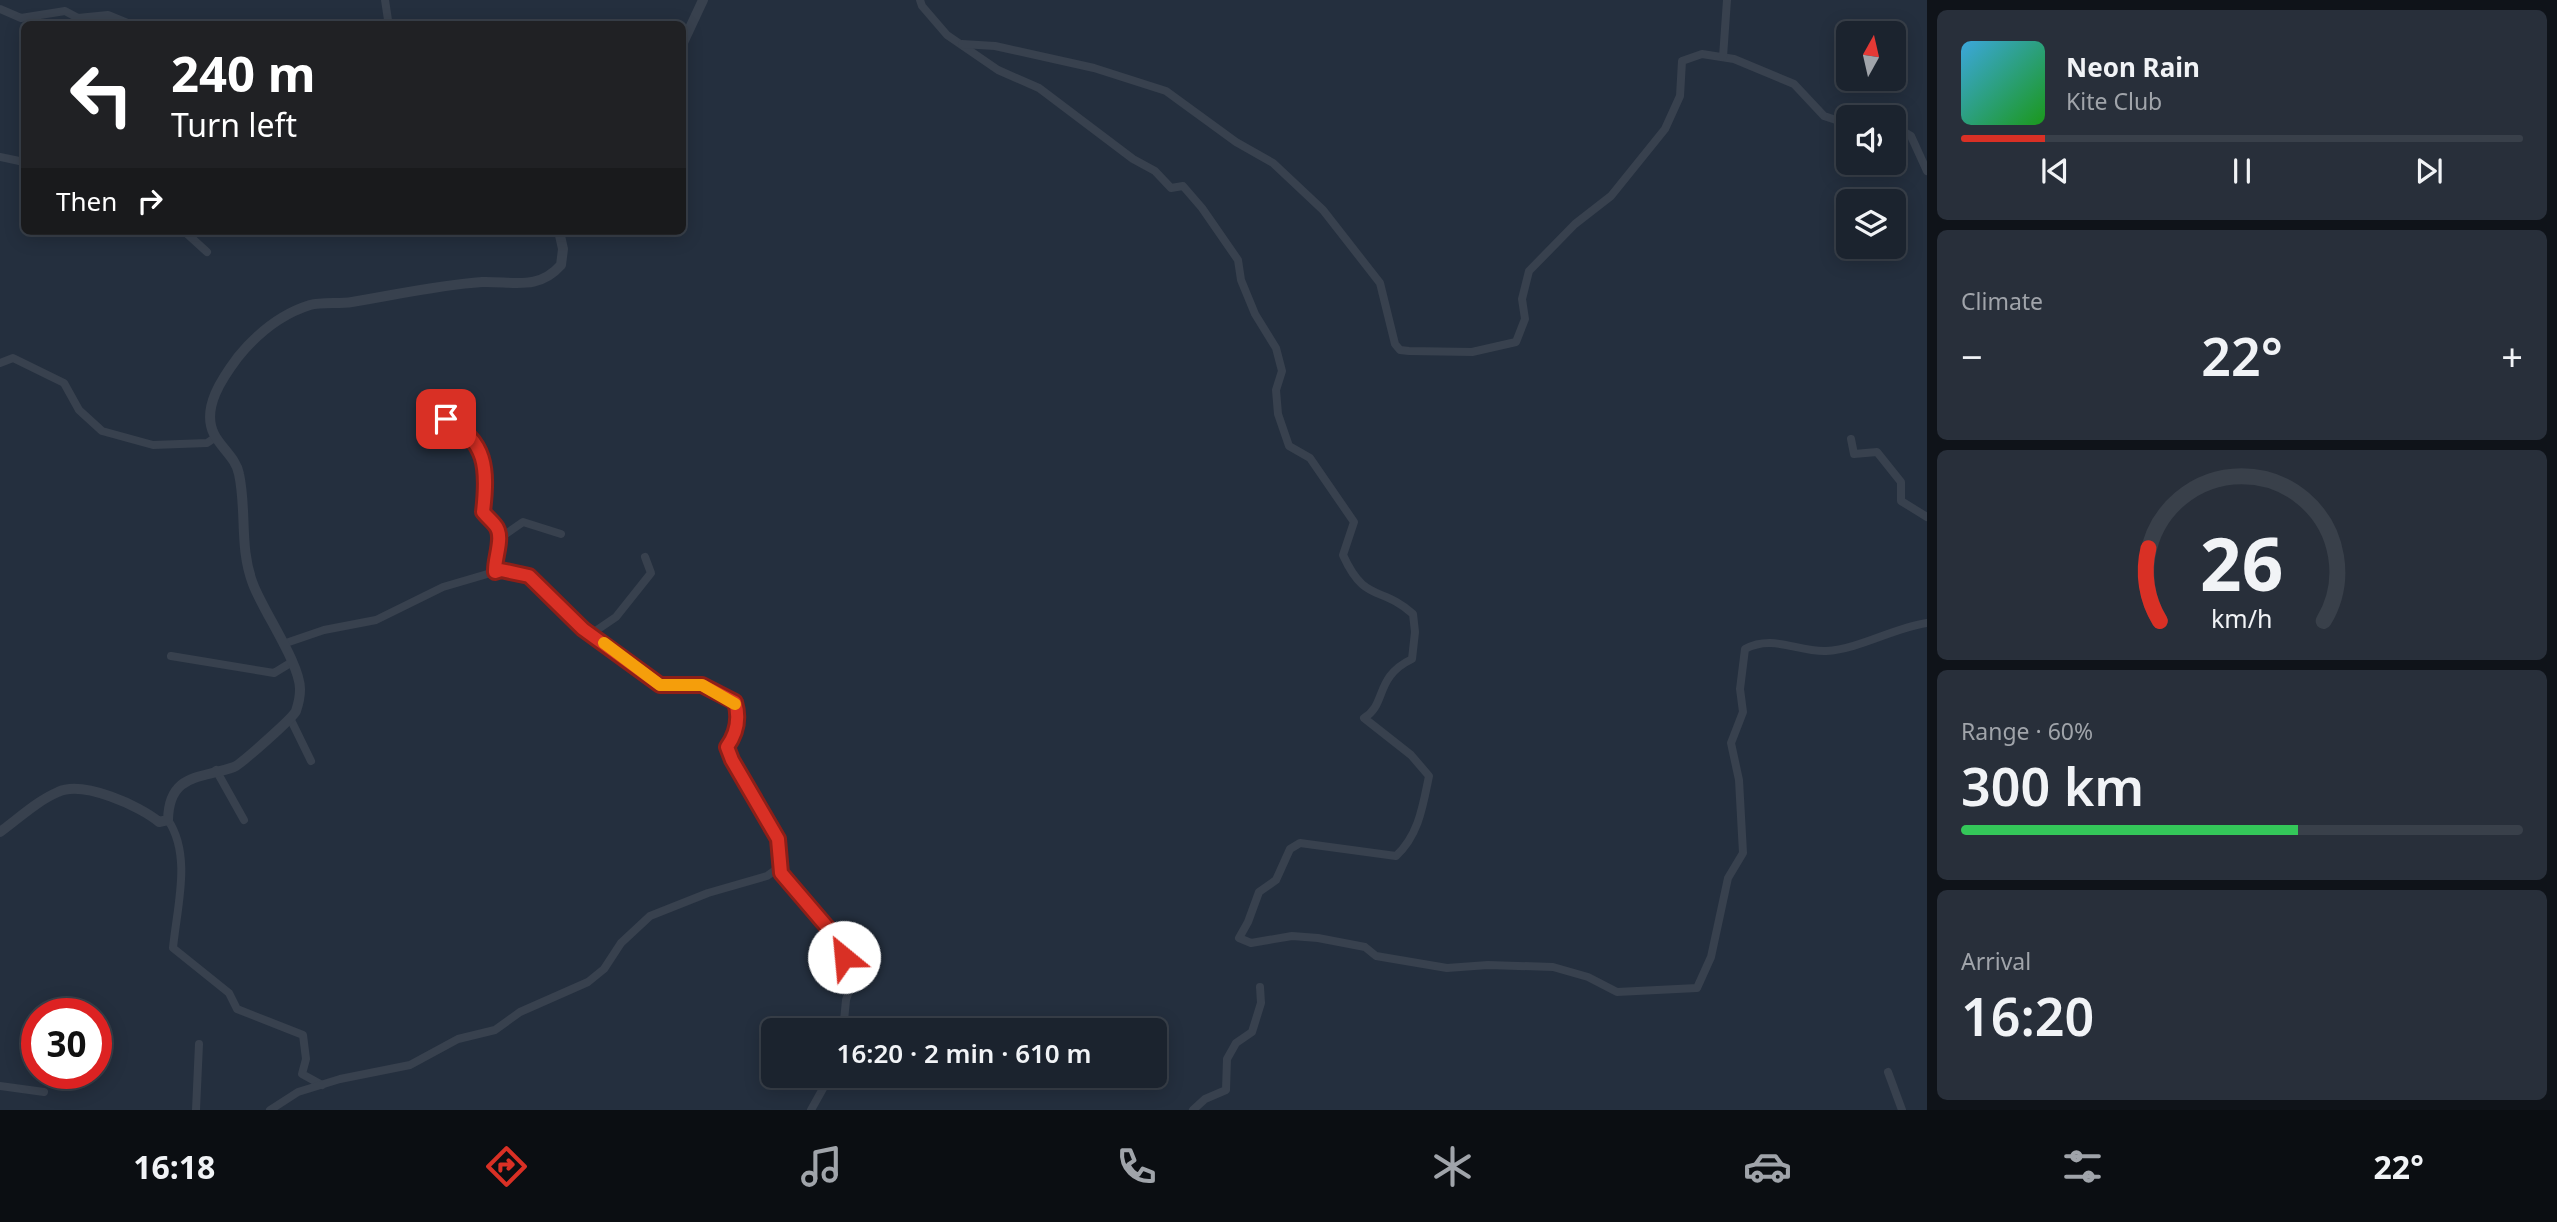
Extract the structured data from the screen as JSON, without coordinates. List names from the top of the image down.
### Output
{
  "north": "top",
  "page": {
    "turn": ["240 m", "Turn left"],
    "song": ["Neon Rain", "Kite Club"],
    "then": "Then",
    "tile": [
      "Climate",
      ["Range · 60%", "300 km"],
      ["Arrival", "16:20"]
    ],
    "heat": ["−", "22°", "+"],
    "limit": "30",
    "trip": "16:20 · 2 min · 610 m",
    "tabs": ["16:18", "22°"],
    "gauge": ["26", "km/h"]
  }
}
